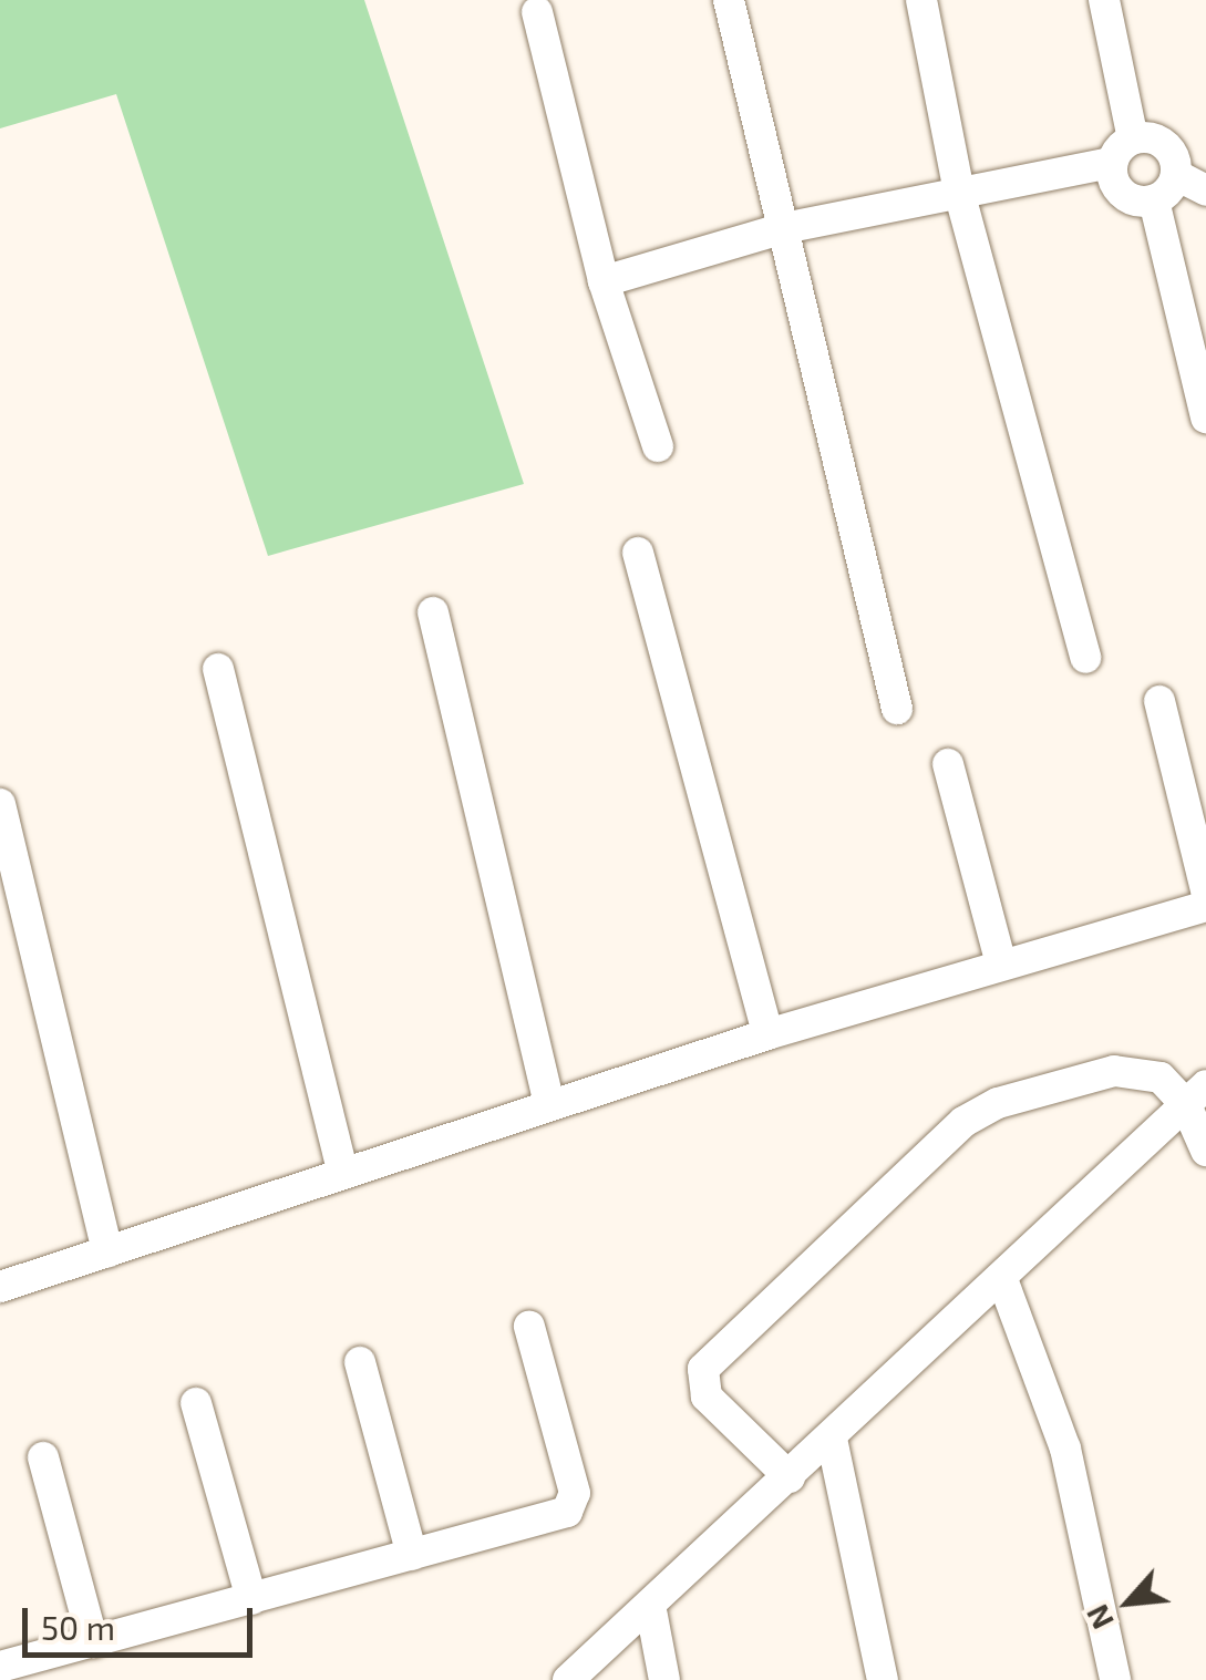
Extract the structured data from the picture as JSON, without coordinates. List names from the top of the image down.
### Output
{
  "scale_bar": "50 m",
  "north": "bottom left"
}
